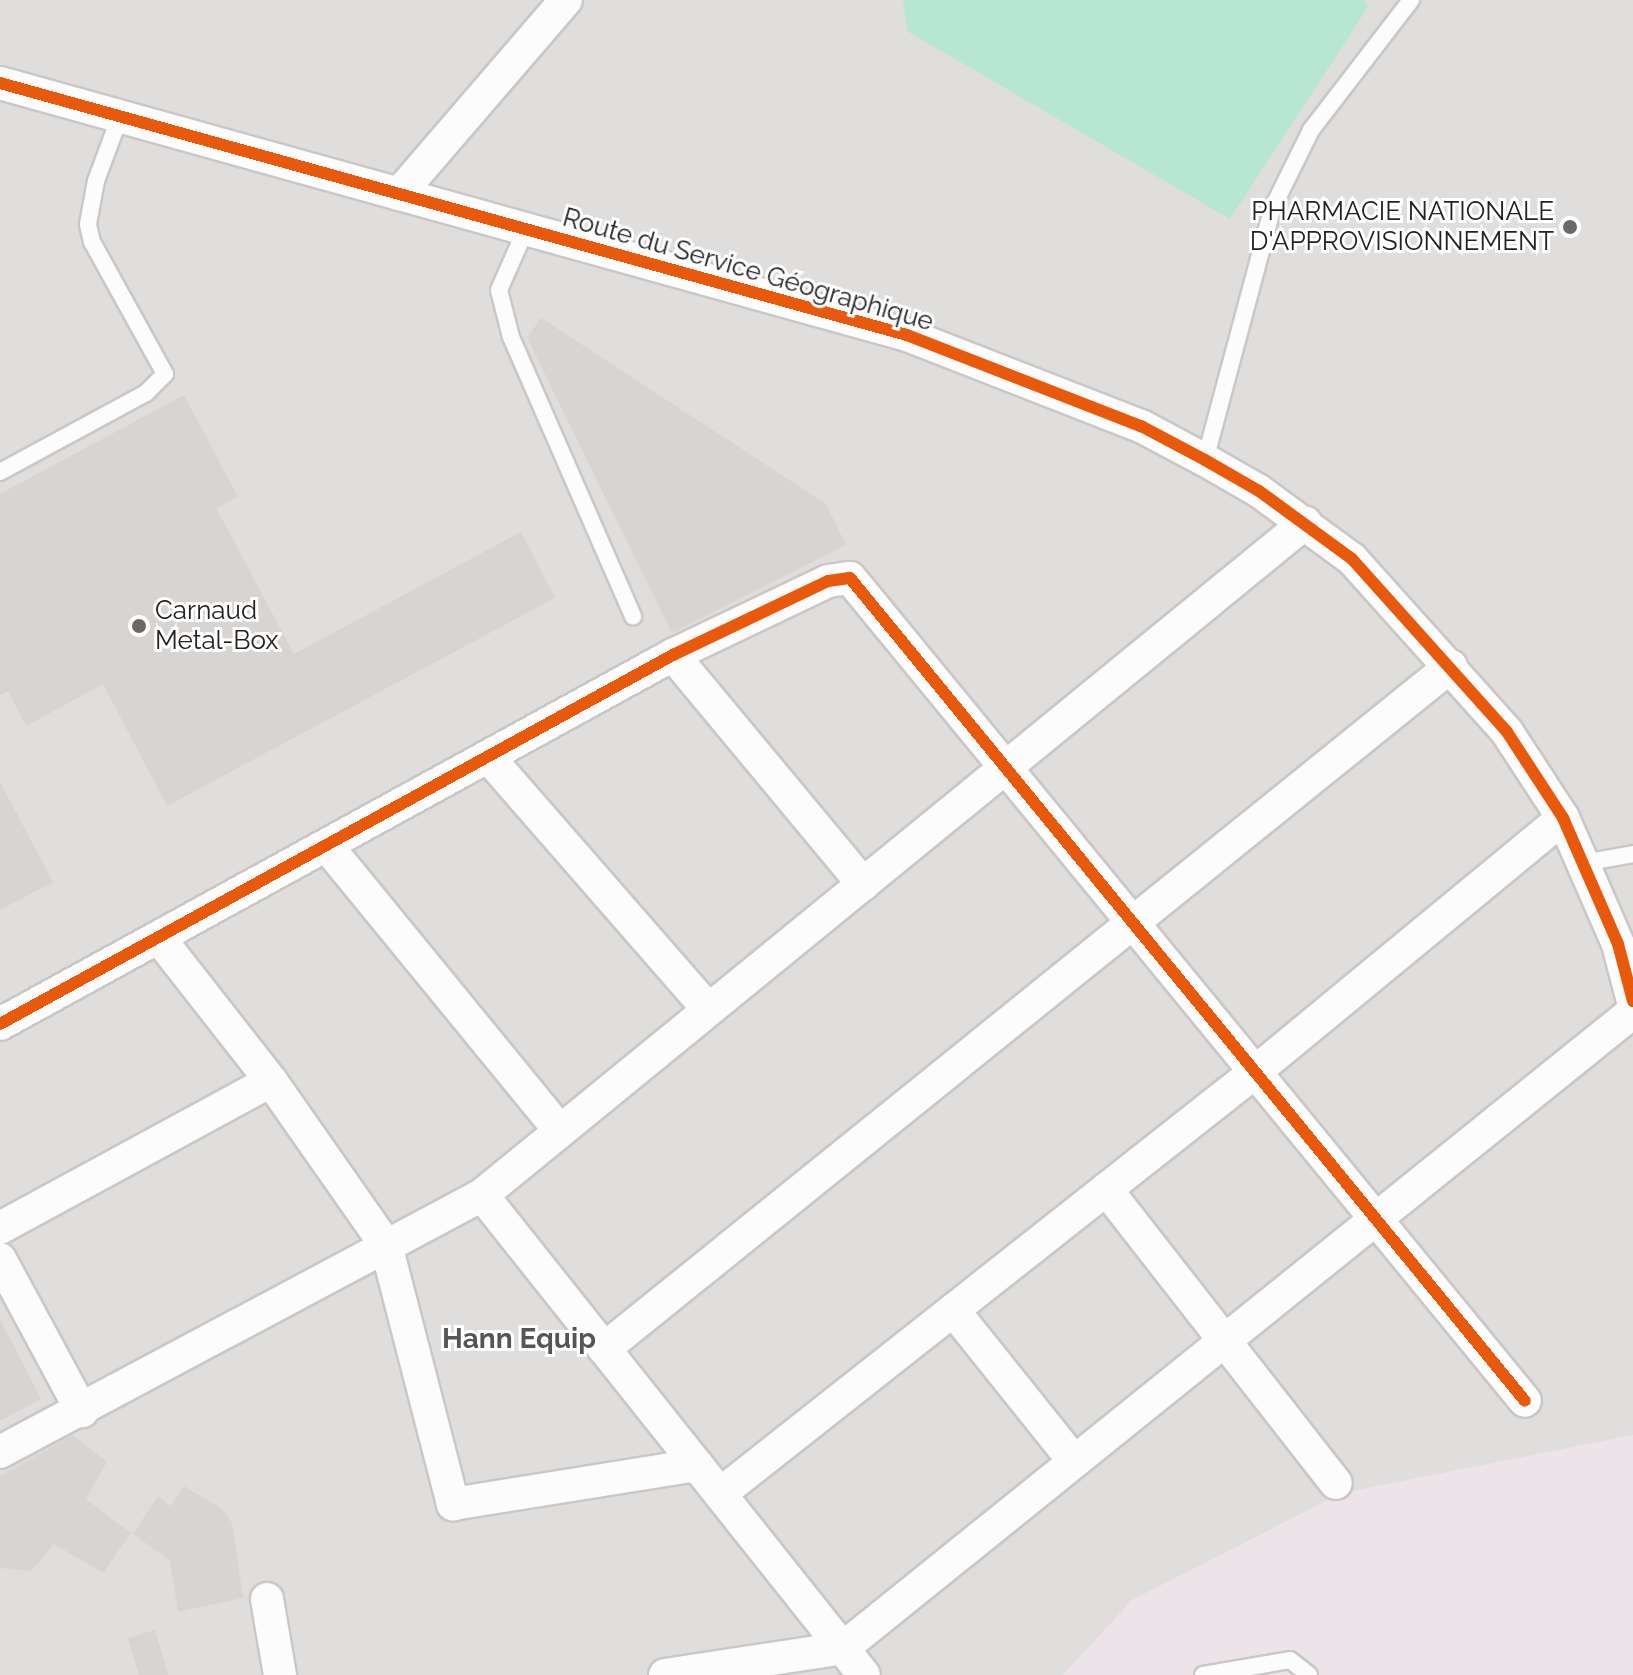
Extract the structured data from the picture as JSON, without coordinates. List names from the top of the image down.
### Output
{
  "streets": {
    "street": ["Route du Service Géographique"]
  },
  "districts": ["Hann Equip"],
  "places": ["PHARMACIE NATIONALE D'APPROVISIONNEMENT", "Carnaud Metal-Box"]
}
